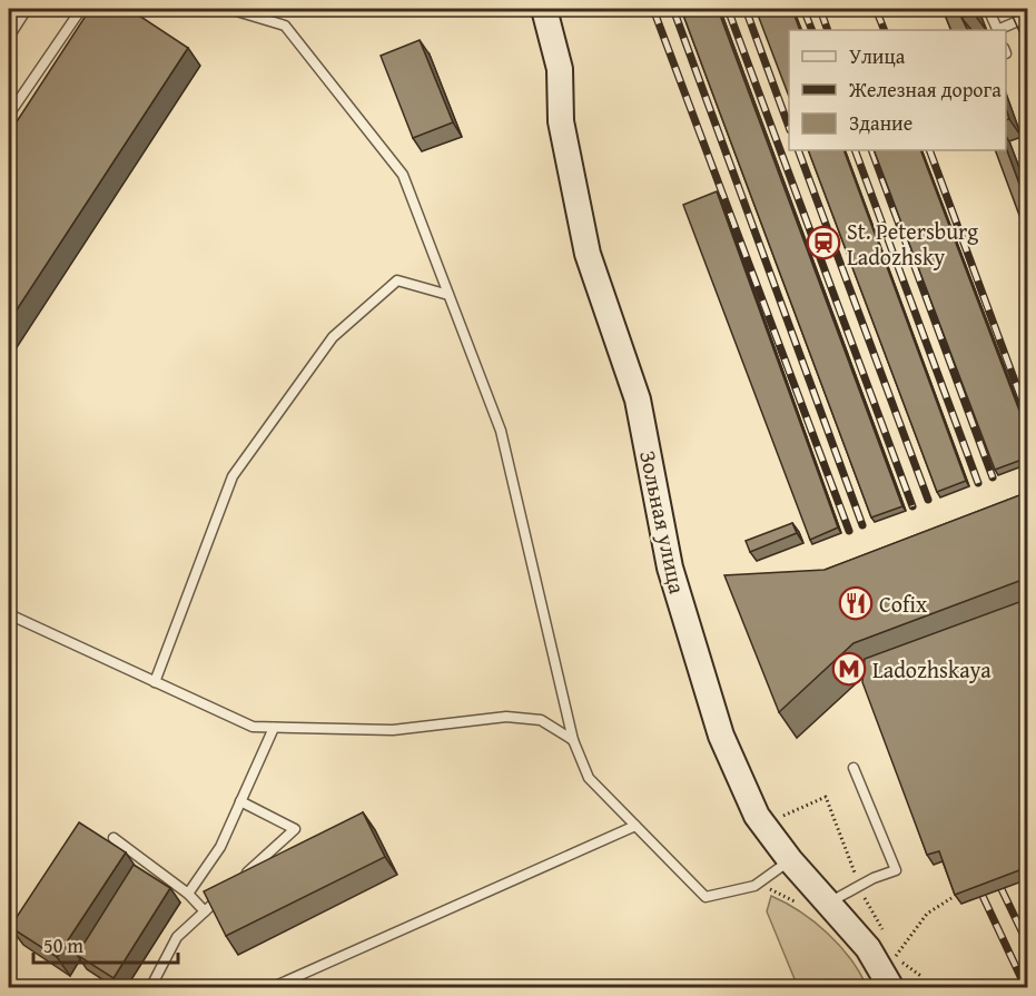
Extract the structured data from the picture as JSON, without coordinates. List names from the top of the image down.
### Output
{
  "streets": {
    "street": ["Зольная улица"]
  },
  "places": {
    "station": ["St. Petersburg Ladozhsky"],
    "restaurant": ["Cofix"],
    "metro station": ["Ladozhskaya"]
  },
  "legend": ["Улица", "Железная дорога", "Здание"],
  "scale_bar": "50 m"
}
